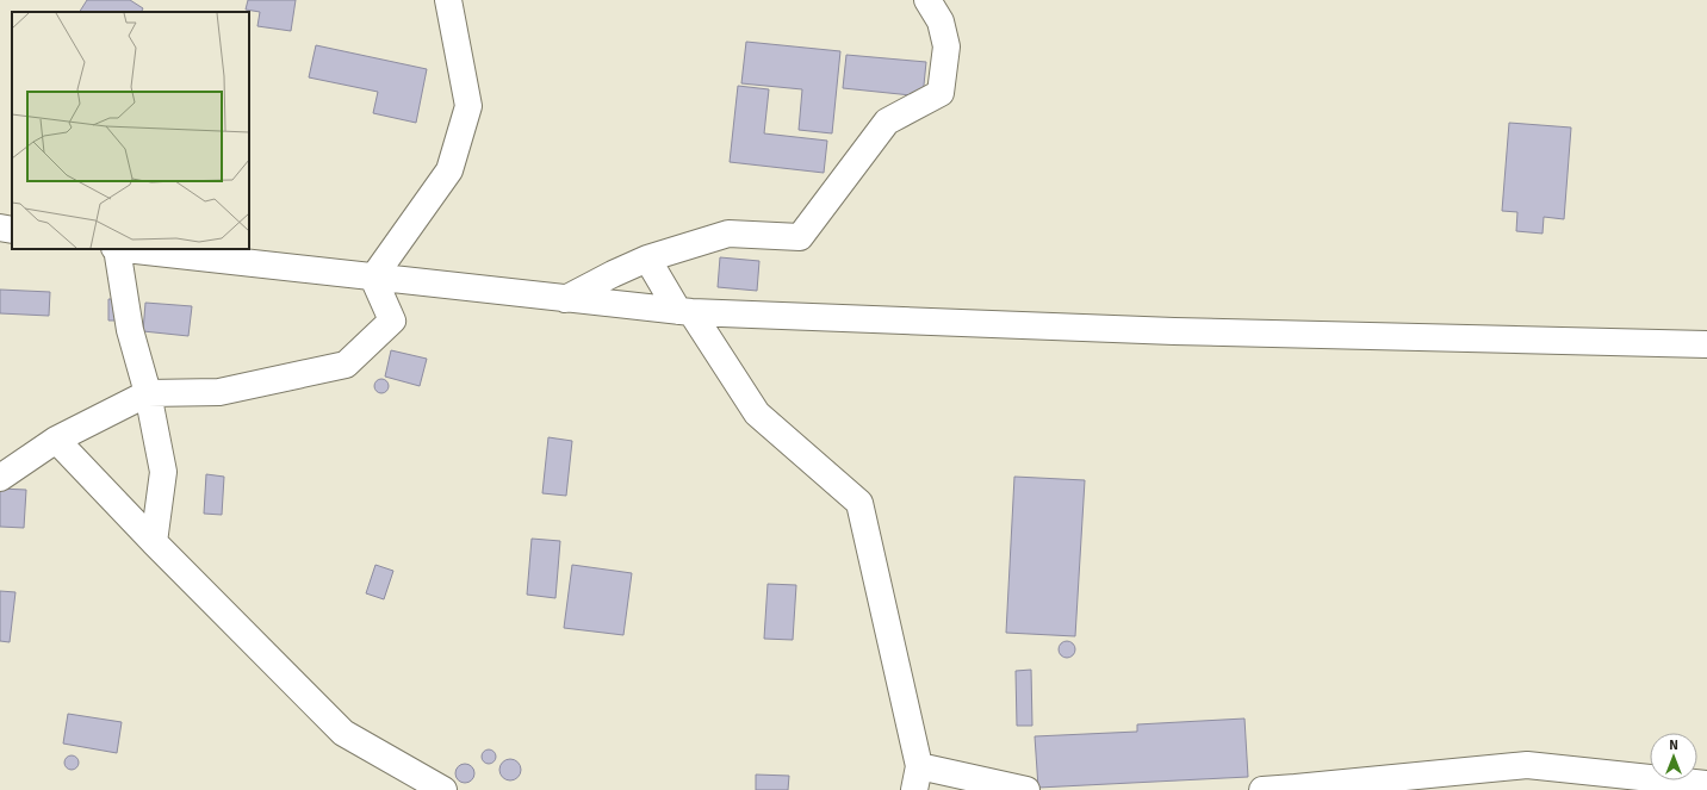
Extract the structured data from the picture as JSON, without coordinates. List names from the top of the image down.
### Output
{
  "north": "top"
}
